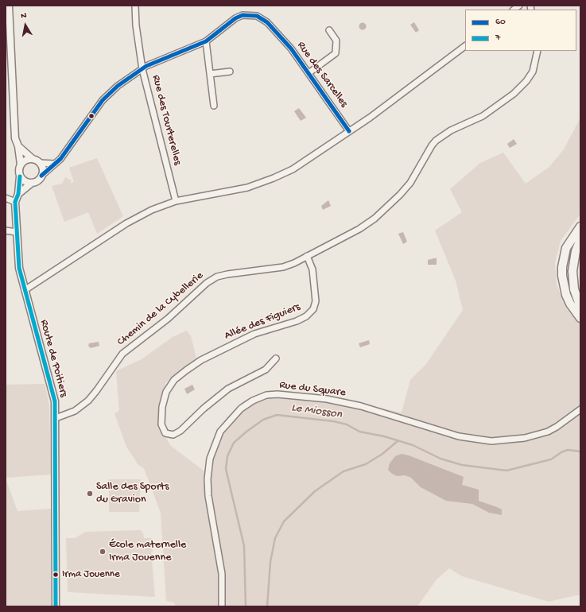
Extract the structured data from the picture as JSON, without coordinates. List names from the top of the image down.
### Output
{
  "streets": {
    "street": [
      "Rue des Sarcelles",
      "Rue des Tourterelles",
      "Chemin de la Cybellerie",
      "Allée des Figuiers",
      "Route de Poitiers",
      "Rue du Square"
    ]
  },
  "crossings": [
    ["Chemin de la Cybellerie", "Allée des Figuiers"],
    ["Chemin de la Cybellerie", "Route de Poitiers"]
  ],
  "water": ["Le Miosson"],
  "places": ["Salle des Sports du Gravion", "École maternelle Irma Jouenne", "Irma Jouenne"],
  "lines": ["transit line 60", "transit line 7"],
  "legend": ["60", "7"],
  "north": "top"
}
